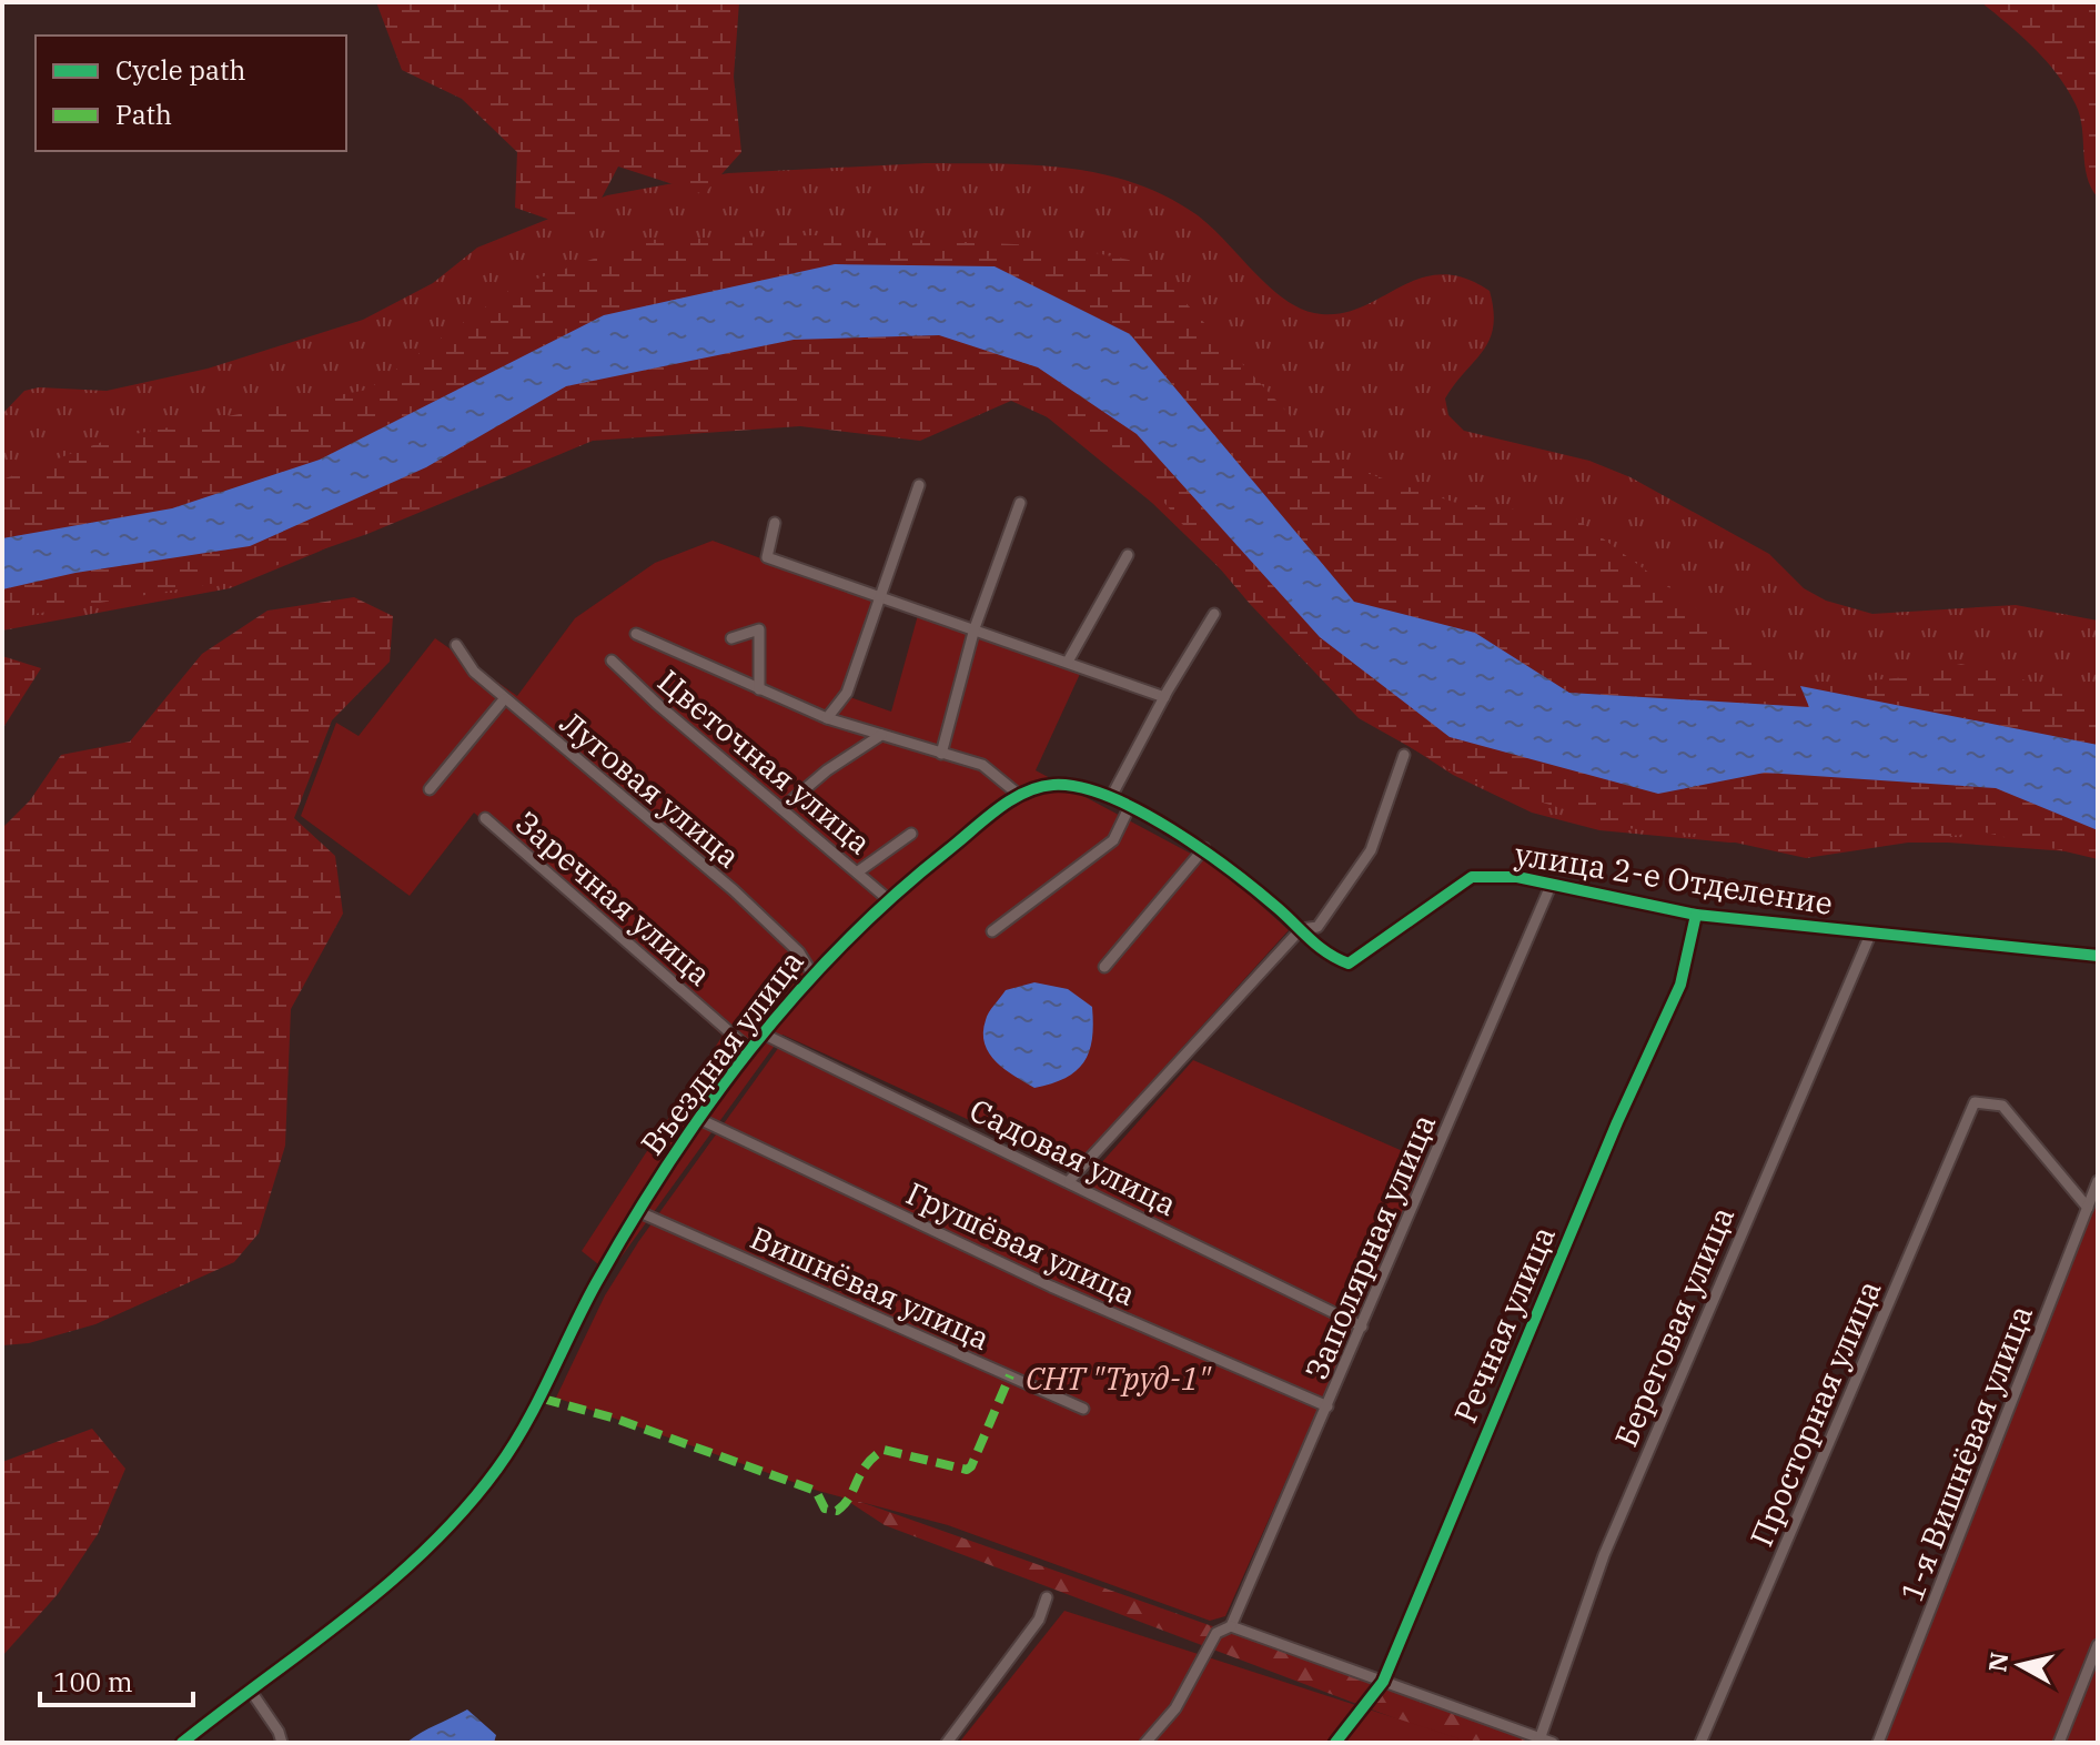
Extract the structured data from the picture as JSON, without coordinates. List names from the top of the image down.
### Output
{
  "streets": {
    "street": [
      "Цветочная улица",
      "Луговая улица",
      "улица 2-е Отделение",
      "Заречная улица",
      "Въездная улица",
      "Садовая улица",
      "Грушёвая улица",
      "Заполярная улица",
      "Вишнёвая улица",
      "Речная улица",
      "Береговая улица",
      "Просторная улица",
      "1-я Вишнёвая улица"
    ]
  },
  "crossings": [
    ["Цветочная улица", "Въездная улица"],
    ["Луговая улица", "Въездная улица"],
    ["улица 2-е Отделение", "Въездная улица"],
    ["улица 2-е Отделение", "Заполярная улица"],
    ["улица 2-е Отделение", "Речная улица"],
    ["улица 2-е Отделение", "Береговая улица"],
    ["Заречная улица", "Въездная улица"],
    ["Въездная улица", "Садовая улица"],
    ["Въездная улица", "Грушёвая улица"],
    ["Въездная улица", "Вишнёвая улица"],
    ["Садовая улица", "Заполярная улица"],
    ["Грушёвая улица", "Заполярная улица"],
    ["Просторная улица", "1-я Вишнёвая улица"]
  ],
  "parks": ["СНТ \"Труд-1\""],
  "legend": ["Cycle path", "Path"],
  "scale_bar": "100 m",
  "north": "left"
}
